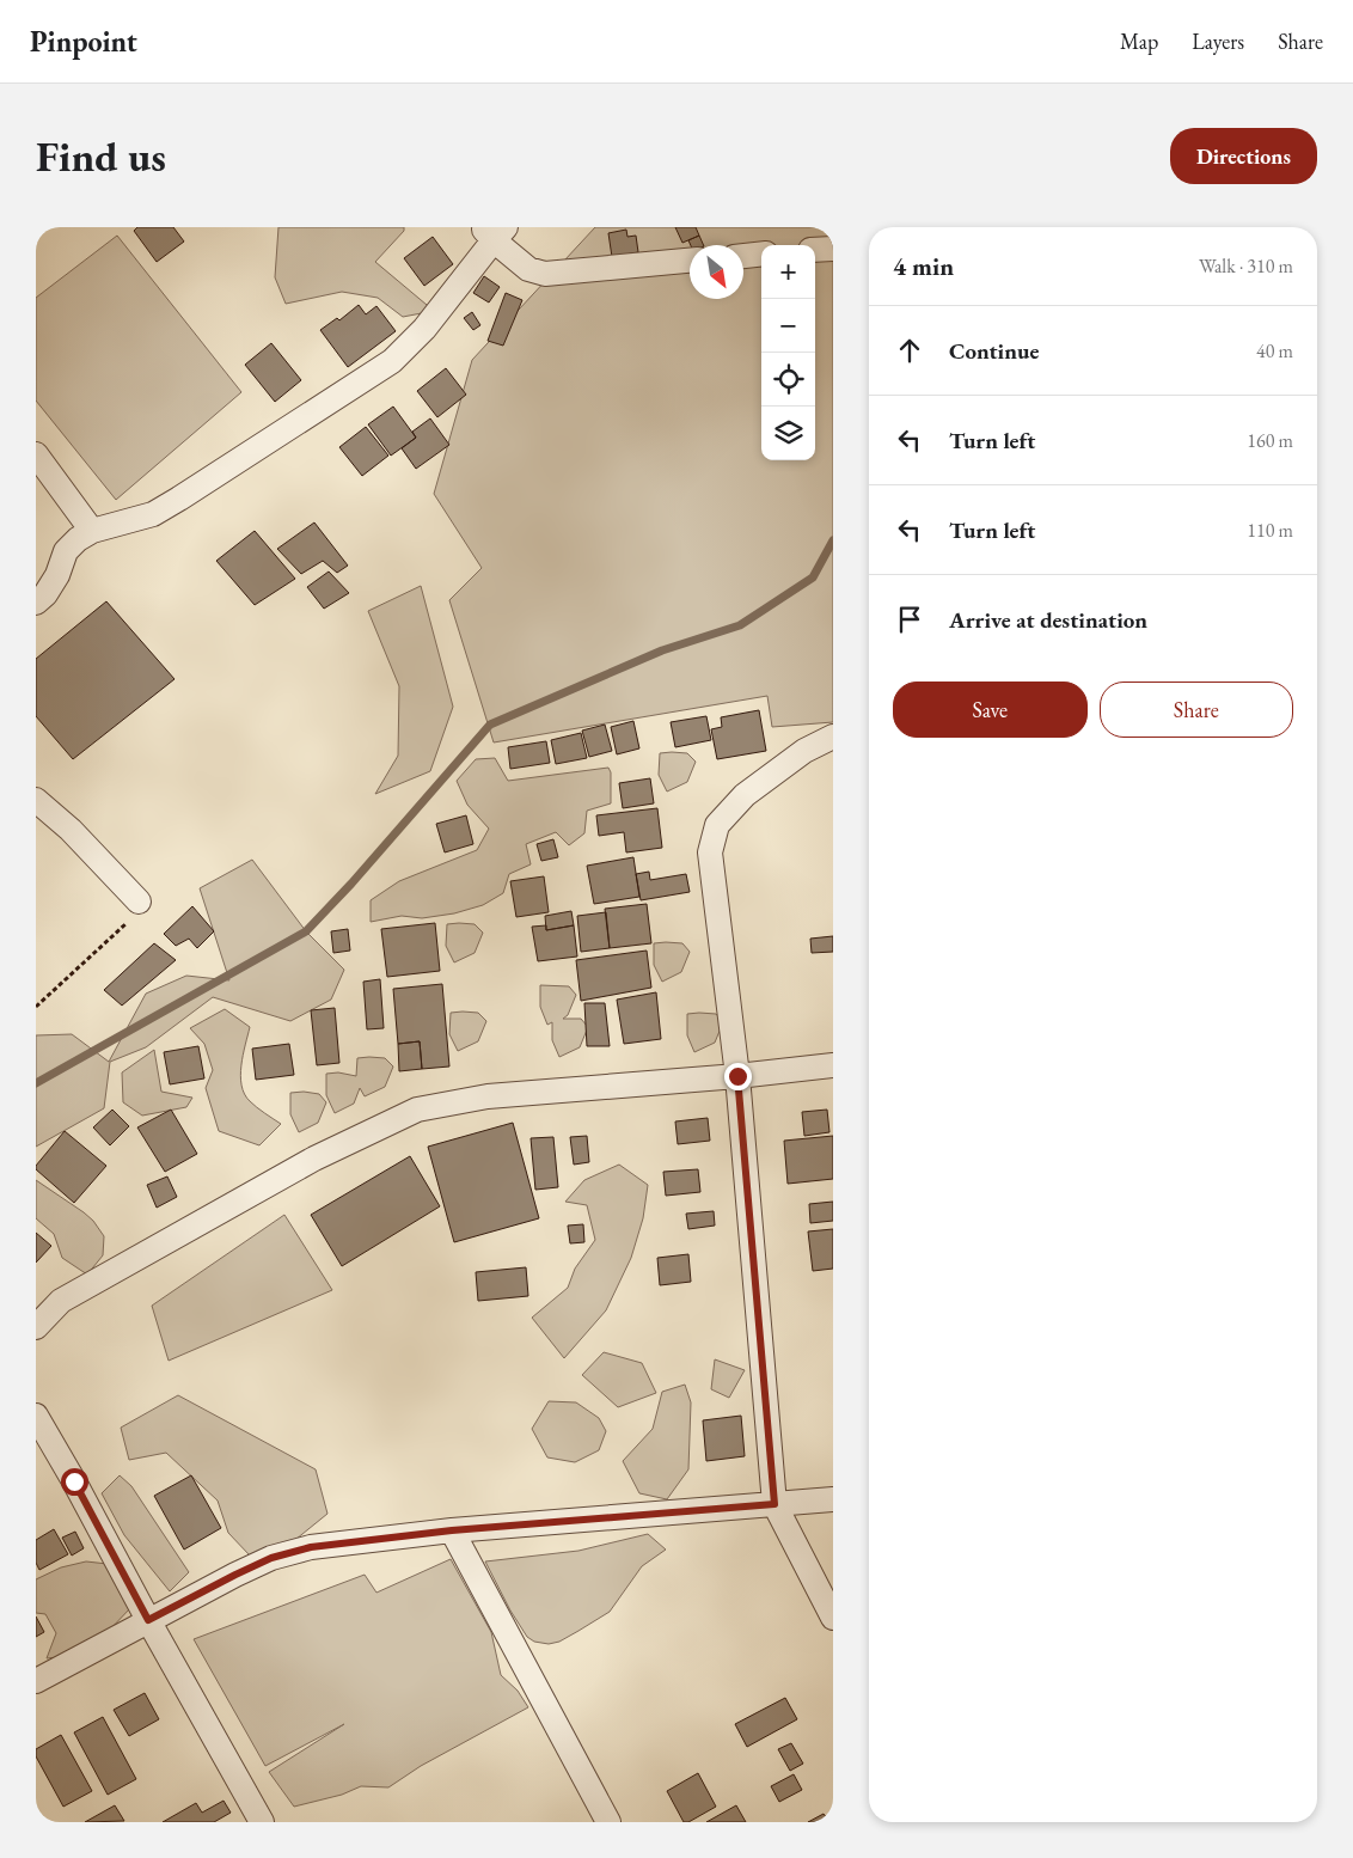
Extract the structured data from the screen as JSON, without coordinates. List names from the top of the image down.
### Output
{
  "north": "bottom right",
  "page": {
    "header": "Pinpoint",
    "nav": ["Map", "Layers", "Share"],
    "buttons": [
      "Directions",
      ["Save", "Share"]
    ],
    "title": "Find us",
    "heading": ["4 min", "Walk · 310 m"],
    "map_buttons": ["+", "−"],
    "list": [
      ["Continue", "40 m"],
      ["Turn left", "160 m"],
      ["Turn left", "110 m"],
      "Arrive at destination"
    ]
  }
}
